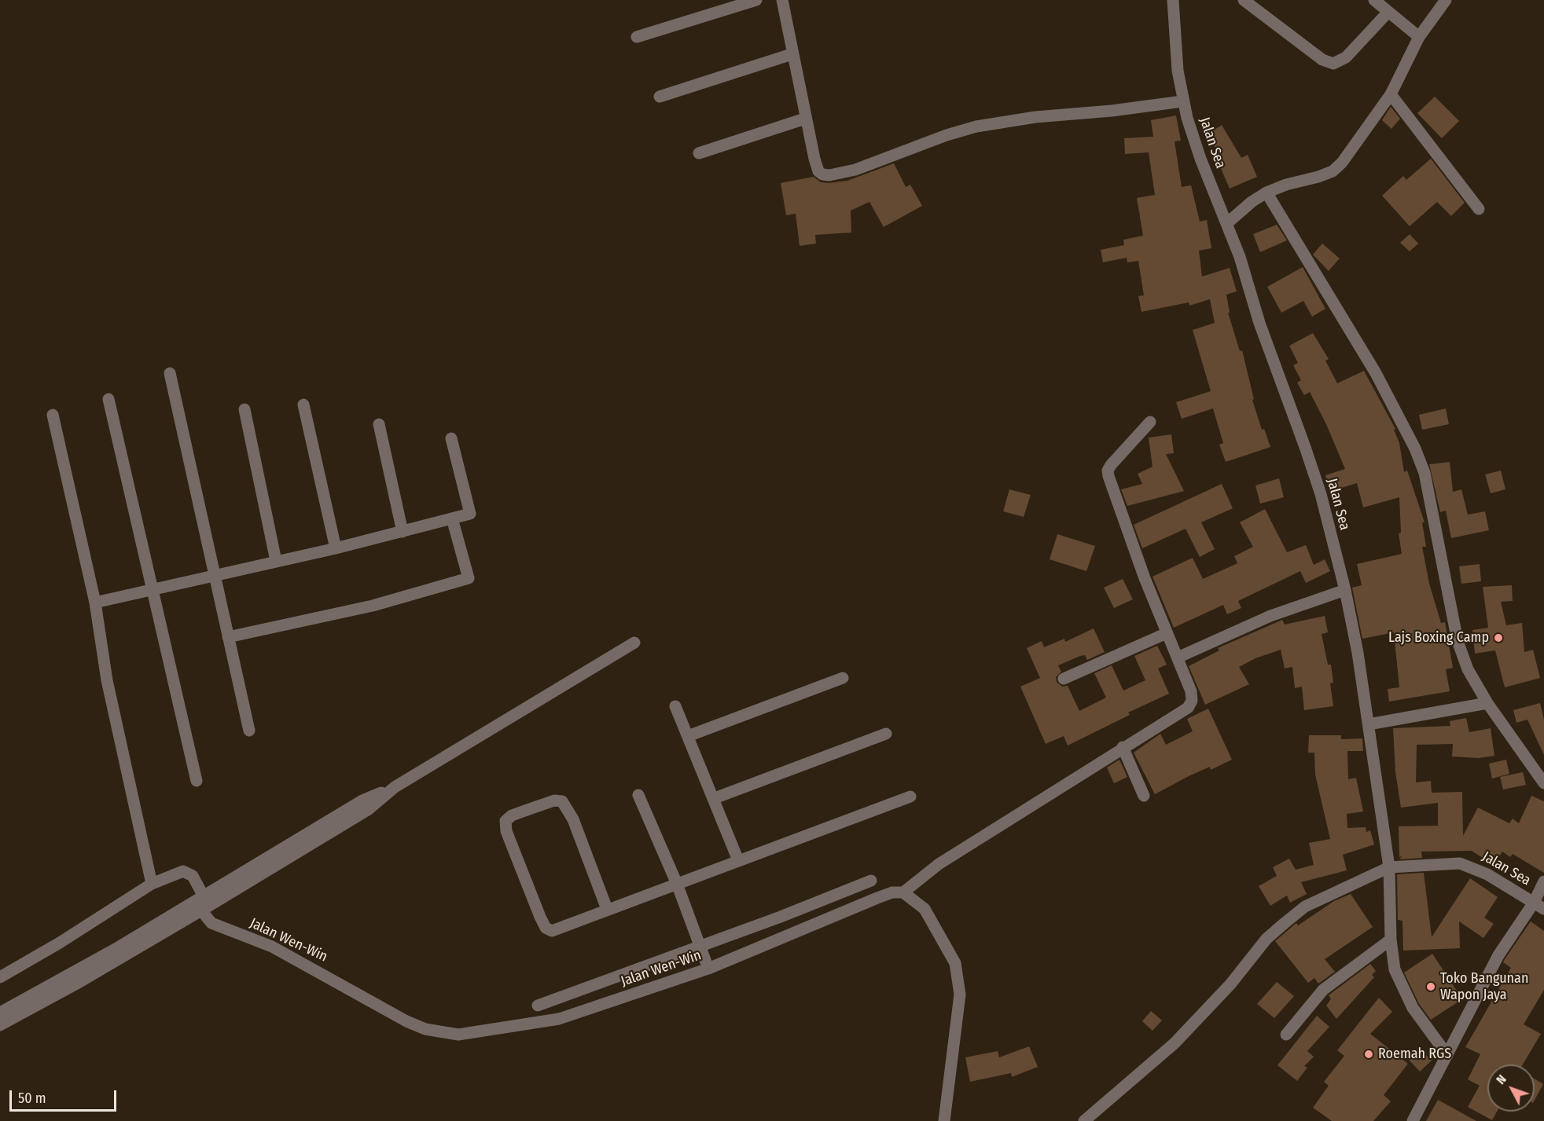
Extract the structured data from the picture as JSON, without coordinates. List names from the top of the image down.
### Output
{
  "streets": {
    "street": ["Jalan Sea", "Jalan Wen-Win"]
  },
  "places": ["Lajs Boxing Camp", "Toko Bangunan Wapon Jaya", "Roemah RGS"],
  "scale_bar": "50 m",
  "north": "top left"
}
